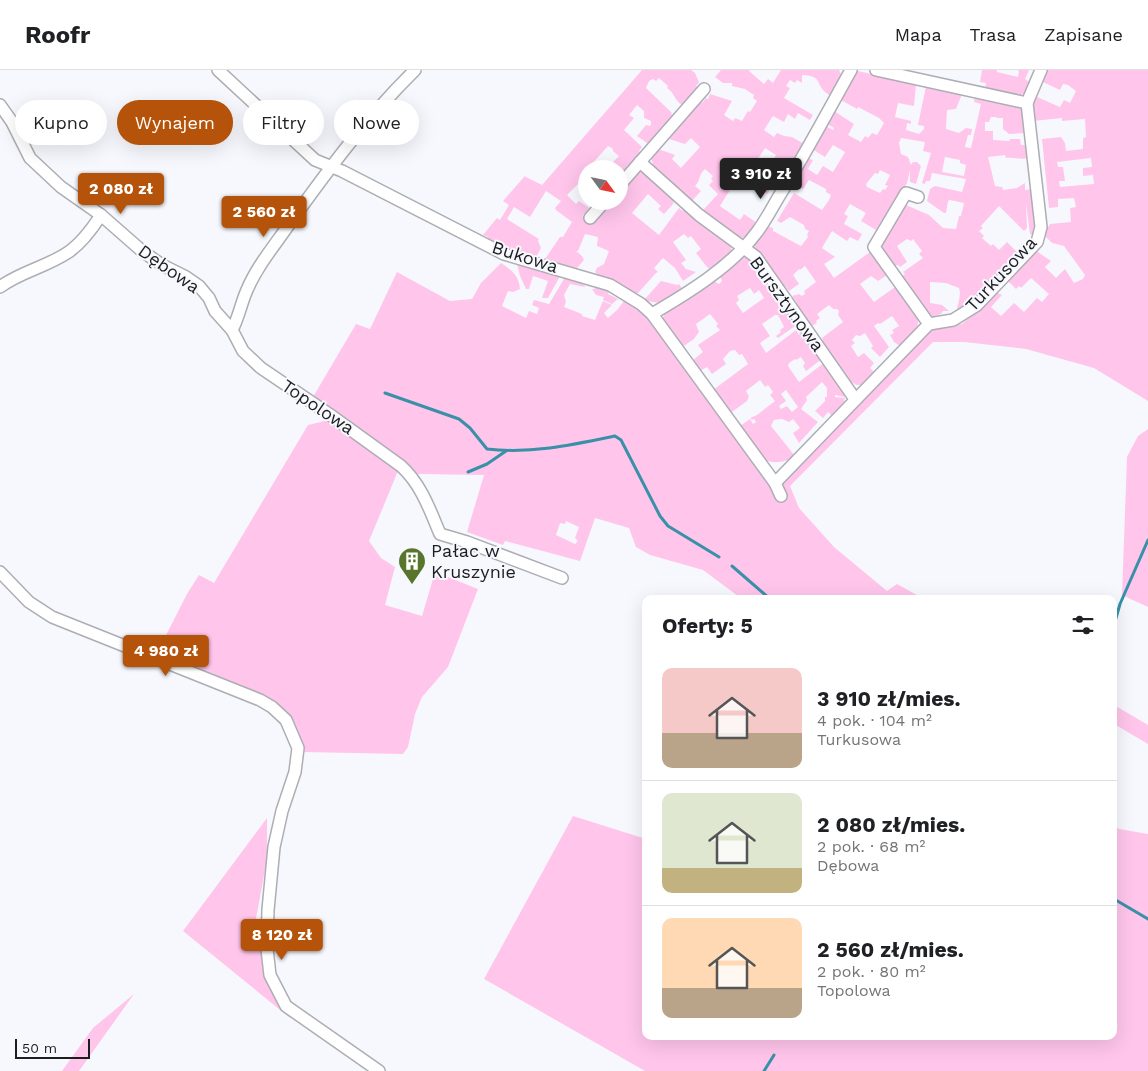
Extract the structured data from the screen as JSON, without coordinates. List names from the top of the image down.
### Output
{
  "streets": {
    "street": [
      "Bukowa",
      "Dębowa",
      "Turkusowa",
      "Bursztynowa",
      "Topolowa"
    ]
  },
  "crossings": [
    ["Dębowa", "Topolowa"]
  ],
  "places": {
    "building": ["Pałac w Kruszynie"]
  },
  "scale_bar": "50 m",
  "north": "bottom right",
  "page": {
    "header": "Roofr",
    "nav": ["Mapa", "Trasa", "Zapisane"],
    "chip": [
      "Kupno",
      "Wynajem",
      "Filtry",
      "Nowe"
    ],
    "price": [
      "3 910 zł",
      "2 080 zł",
      "2 560 zł",
      "4 980 zł",
      "8 120 zł"
    ],
    "heading": "Oferty: 5",
    "list": [
      {
        "name": "3 910 zł/mies.",
        "note": "4 pok. · 104 m² · Turkusowa"
      },
      {
        "name": "2 080 zł/mies.",
        "note": "2 pok. · 68 m² · Dębowa"
      },
      {
        "name": "2 560 zł/mies.",
        "note": "2 pok. · 80 m² · Topolowa"
      }
    ],
    "scale": "50 m"
  }
}
